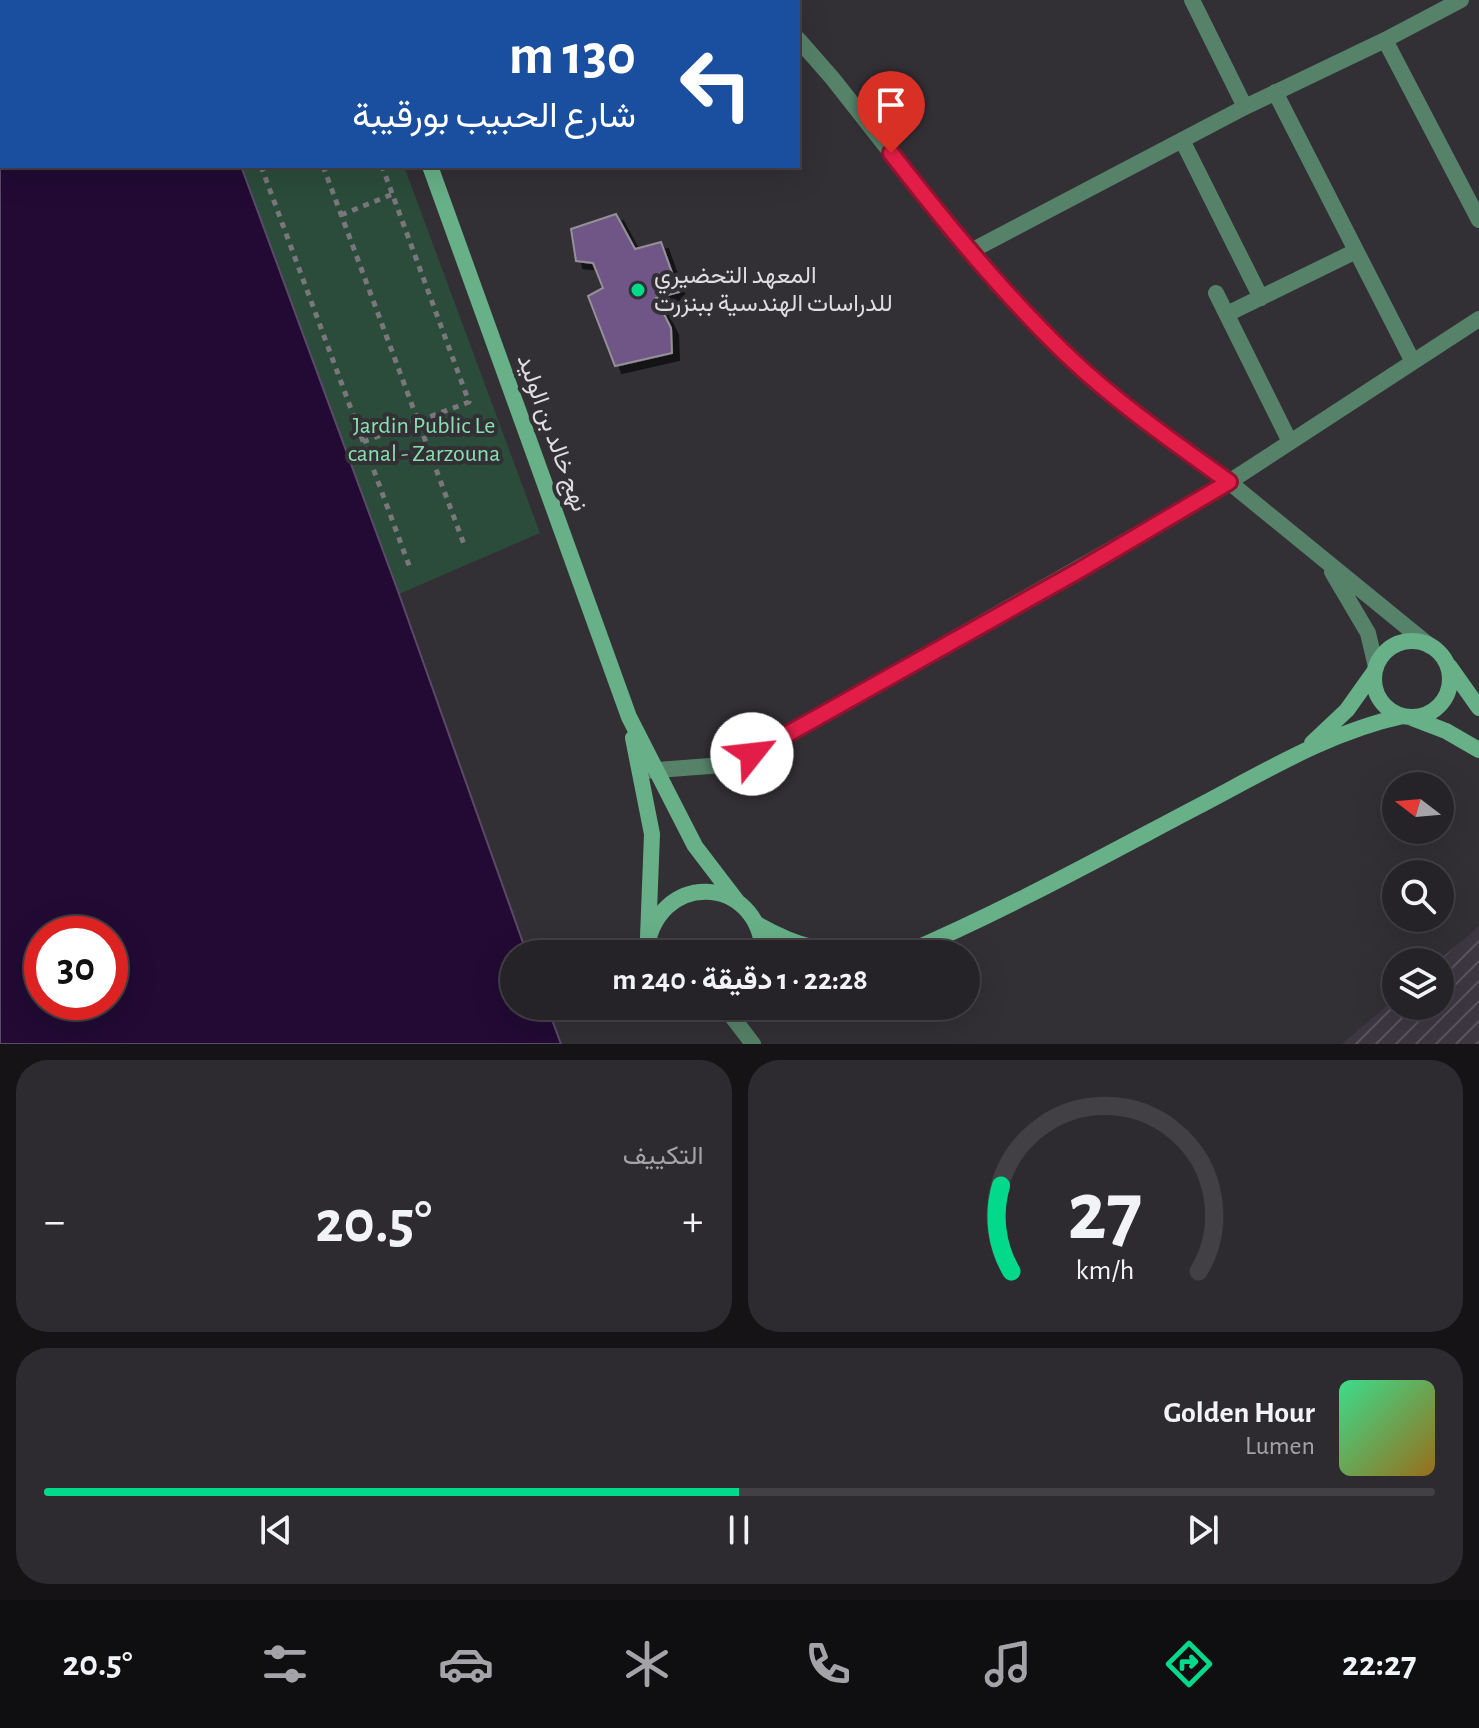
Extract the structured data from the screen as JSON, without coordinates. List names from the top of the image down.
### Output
{
  "streets": {
    "street": ["نهج خالد بن الوليد"]
  },
  "parks": ["Jardin Public Le canal - Zarzouna"],
  "places": ["المعهد التحضيري للدراسات الهندسية ببنزرت"],
  "north": "left",
  "page": {
    "turn": ["130 m", "شارع الحبيب بورقيبة"],
    "limit": "30",
    "trip": "22:28 · 1 دقيقة · 240 m",
    "tile": "التكييف",
    "heat": ["−", "20.5°", "+"],
    "song": ["Golden Hour", "Lumen"],
    "tabs": ["22:27", "20.5°"],
    "gauge": ["27", "km/h"]
  }
}
